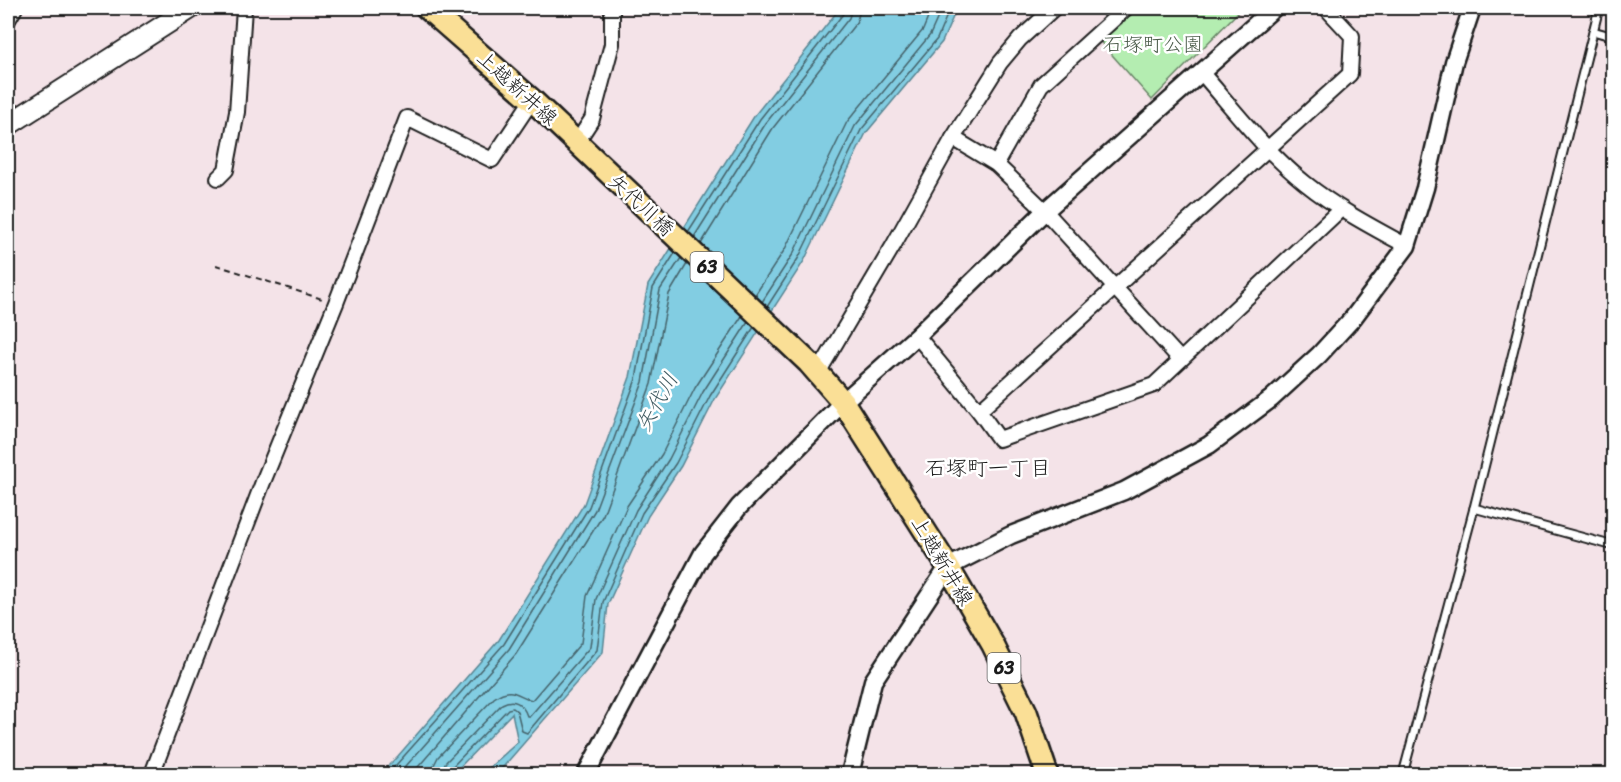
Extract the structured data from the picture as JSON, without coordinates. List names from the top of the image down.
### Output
{
  "streets": {
    "main road": ["上越新井線", "矢代川橋", "63"]
  },
  "crossings": [
    ["上越新井線", "矢代川橋"]
  ],
  "districts": ["石塚町一丁目"],
  "water": ["矢代川"],
  "parks": ["石塚町公園"]
}
